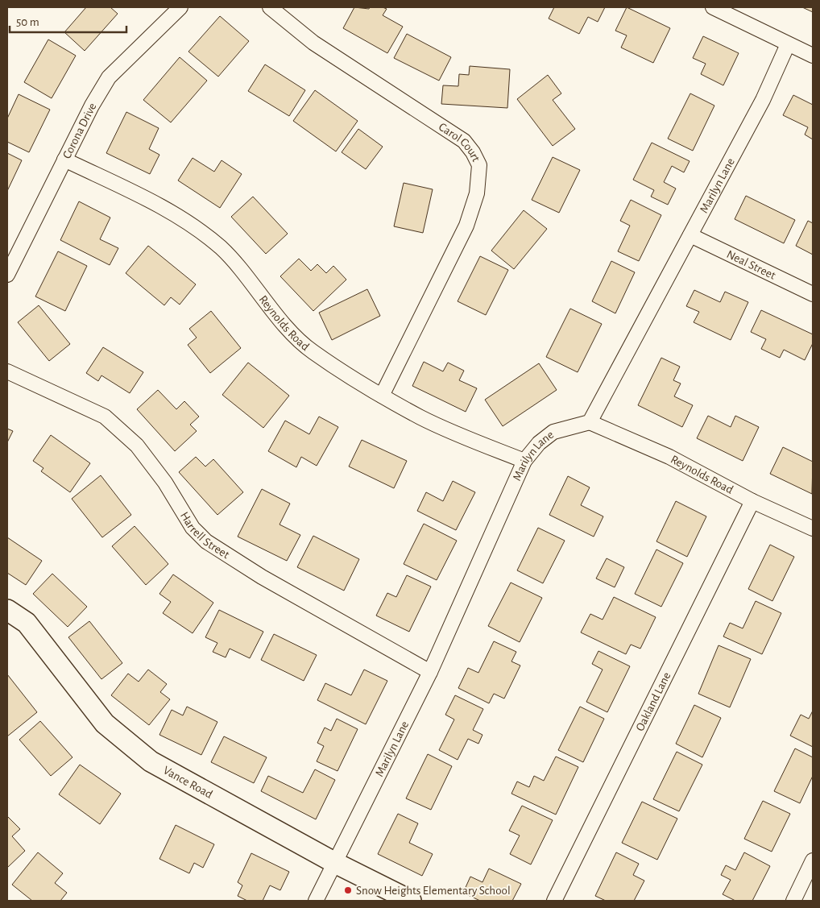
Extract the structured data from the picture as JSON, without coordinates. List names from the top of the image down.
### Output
{
  "streets": {
    "street": [
      "Corona Drive",
      "Carol Court",
      "Marilyn Lane",
      "Neal Street",
      "Reynolds Road",
      "Harrell Street",
      "Oakland Lane",
      "Vance Road"
    ]
  },
  "crossings": [
    ["Corona Drive", "Reynolds Road"],
    ["Carol Court", "Reynolds Road"],
    ["Marilyn Lane", "Neal Street"],
    ["Marilyn Lane", "Reynolds Road"],
    ["Marilyn Lane", "Harrell Street"],
    ["Marilyn Lane", "Vance Road"],
    ["Reynolds Road", "Oakland Lane"]
  ],
  "places": ["Snow Heights Elementary School"],
  "scale_bar": "50 m"
}
